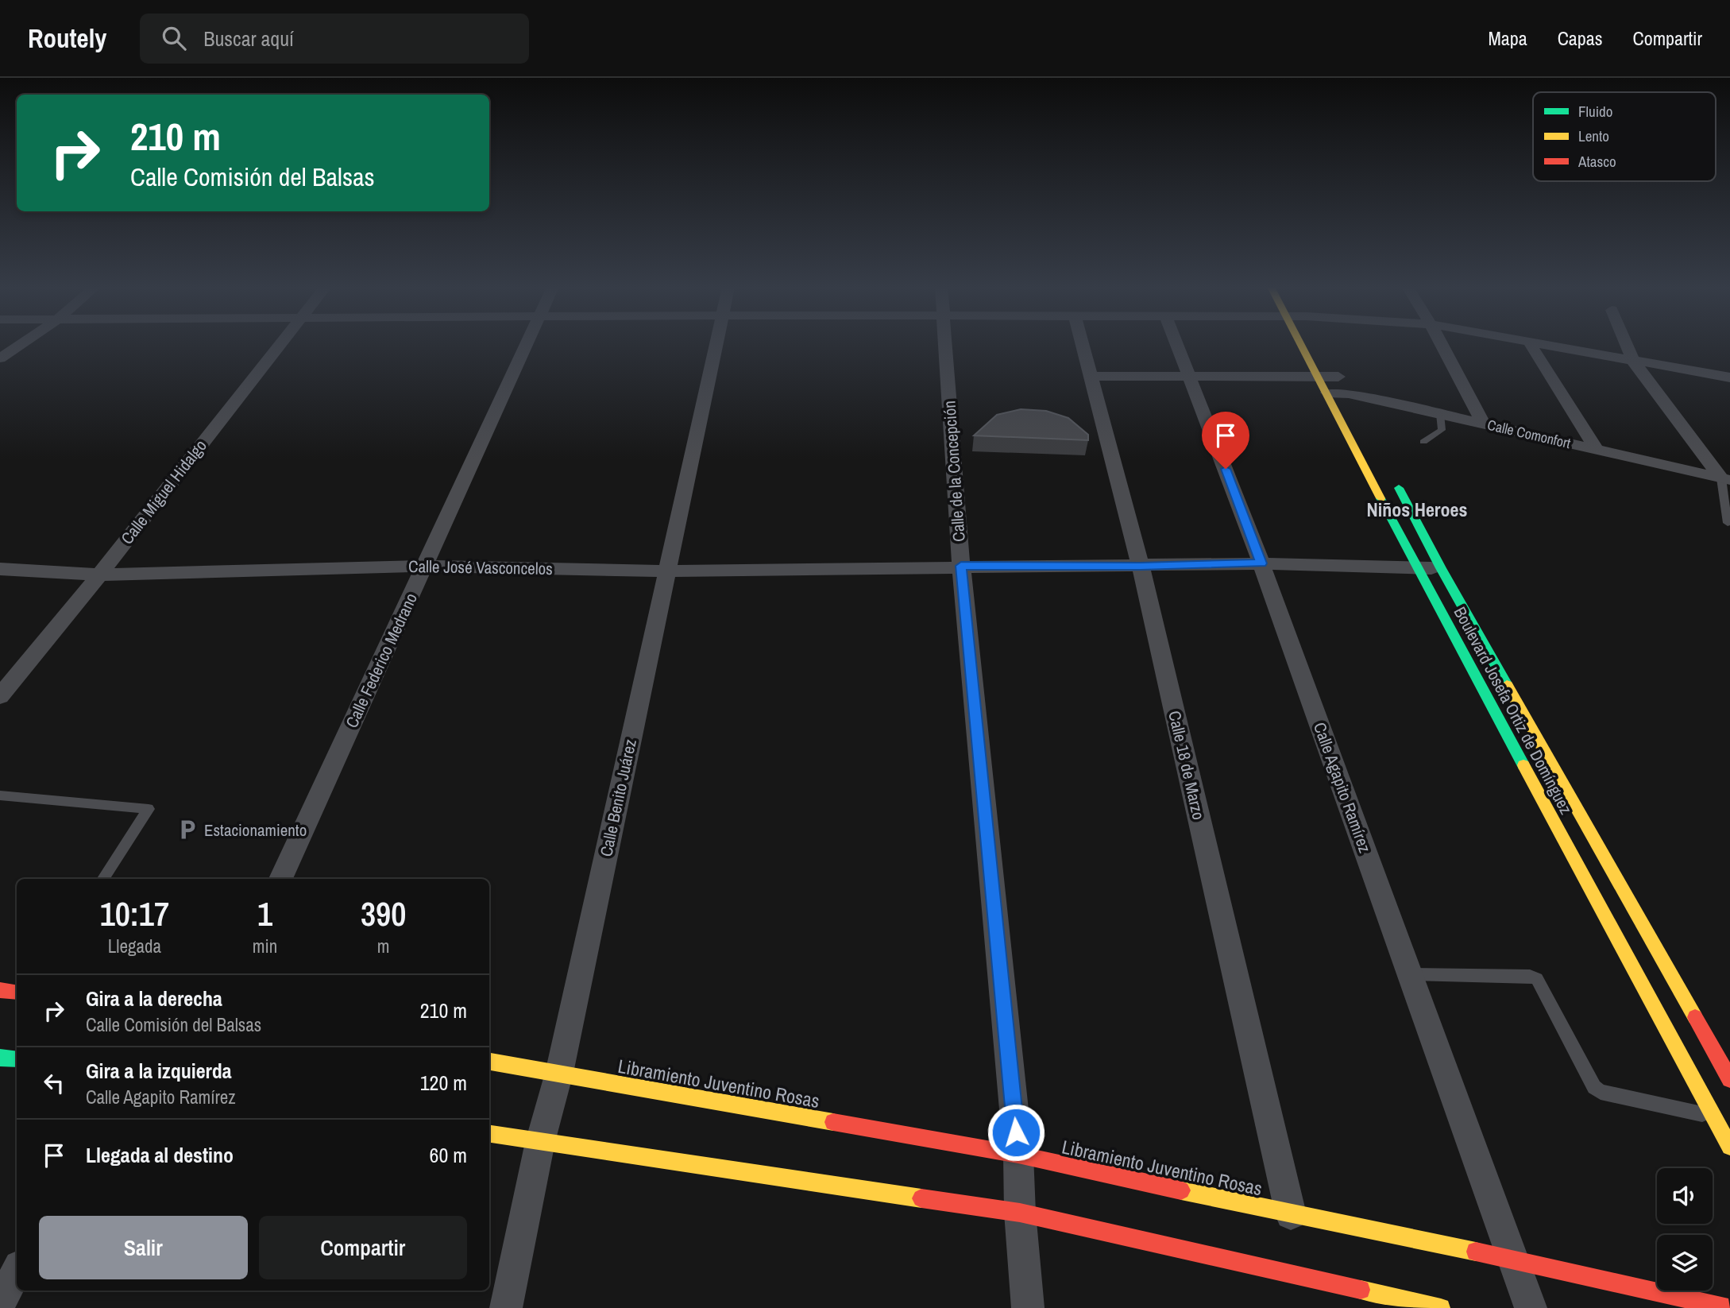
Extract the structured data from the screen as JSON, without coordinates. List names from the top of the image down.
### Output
{
  "streets": {
    "street": [
      "Calle Comonfort",
      "Calle de la Concepción",
      "Calle Miguel Hidalgo",
      "Calle José Vasconcelos",
      "Calle Federico Medrano",
      "Boulevard Josefa Ortiz de Domínguez",
      "Calle 18 de Marzo",
      "Calle Agapito Ramírez",
      "Calle Benito Juárez",
      "Libramiento Juventino Rosas"
    ]
  },
  "crossings": [
    ["Calle Comonfort", "Boulevard Josefa Ortiz de Domínguez"],
    ["Calle de la Concepción", "Calle José Vasconcelos"],
    ["Calle de la Concepción", "Libramiento Juventino Rosas"],
    ["Calle Miguel Hidalgo", "Calle José Vasconcelos"],
    ["Calle José Vasconcelos", "Calle Federico Medrano"],
    ["Calle José Vasconcelos", "Boulevard Josefa Ortiz de Domínguez"],
    ["Calle José Vasconcelos", "Calle 18 de Marzo"],
    ["Calle José Vasconcelos", "Calle Agapito Ramírez"],
    ["Calle José Vasconcelos", "Calle Benito Juárez"],
    ["Calle 18 de Marzo", "Libramiento Juventino Rosas"],
    ["Calle Agapito Ramírez", "Libramiento Juventino Rosas"],
    ["Calle Benito Juárez", "Libramiento Juventino Rosas"]
  ],
  "districts": ["Niños Heroes"],
  "places": {
    "parking": ["Estacionamiento"]
  },
  "legend": ["Fluido", "Lento", "Atasco"],
  "page": {
    "header": "Routely",
    "search": "Buscar aquí",
    "nav": ["Mapa", "Capas", "Compartir"],
    "turn": ["210 m", "Calle Comisión del Balsas"],
    "eta": [
      "10:17",
      "Llegada",
      "1",
      "min",
      "390",
      "m"
    ],
    "list": [
      {
        "name": "Gira a la derecha",
        "note": "Calle Comisión del Balsas",
        "value": "210 m"
      },
      {
        "name": "Gira a la izquierda",
        "note": "Calle Agapito Ramírez",
        "value": "120 m"
      },
      {
        "name": "Llegada al destino",
        "value": "60 m"
      }
    ],
    "buttons": ["Salir", "Compartir"]
  }
}
